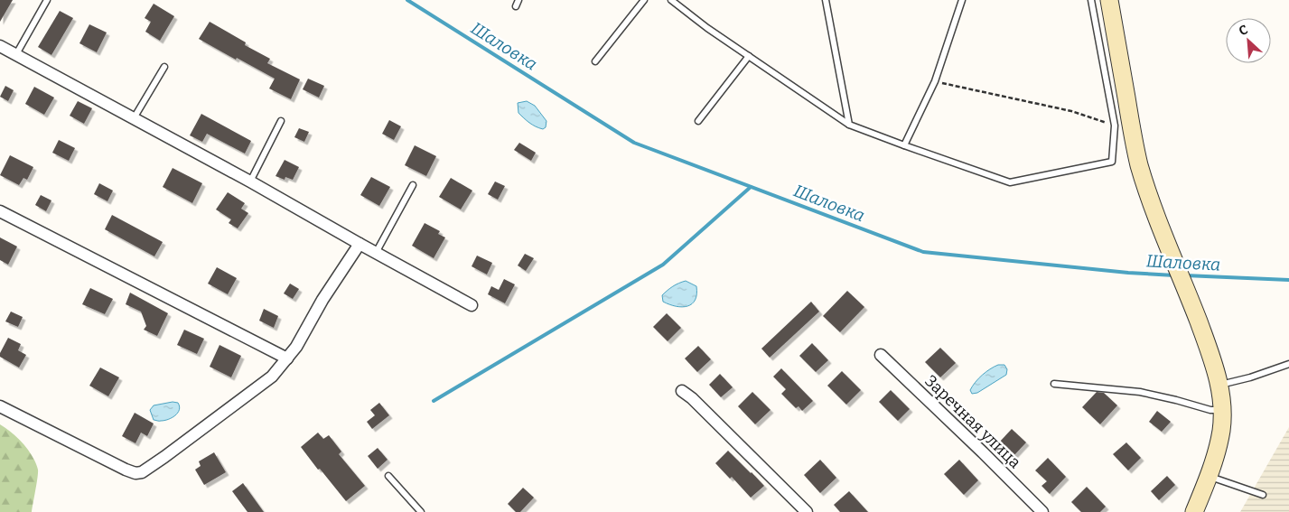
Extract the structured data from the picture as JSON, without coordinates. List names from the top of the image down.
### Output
{
  "streets": {
    "street": ["Заречная улица"]
  },
  "water": ["Шаловка"],
  "north": "top left"
}
